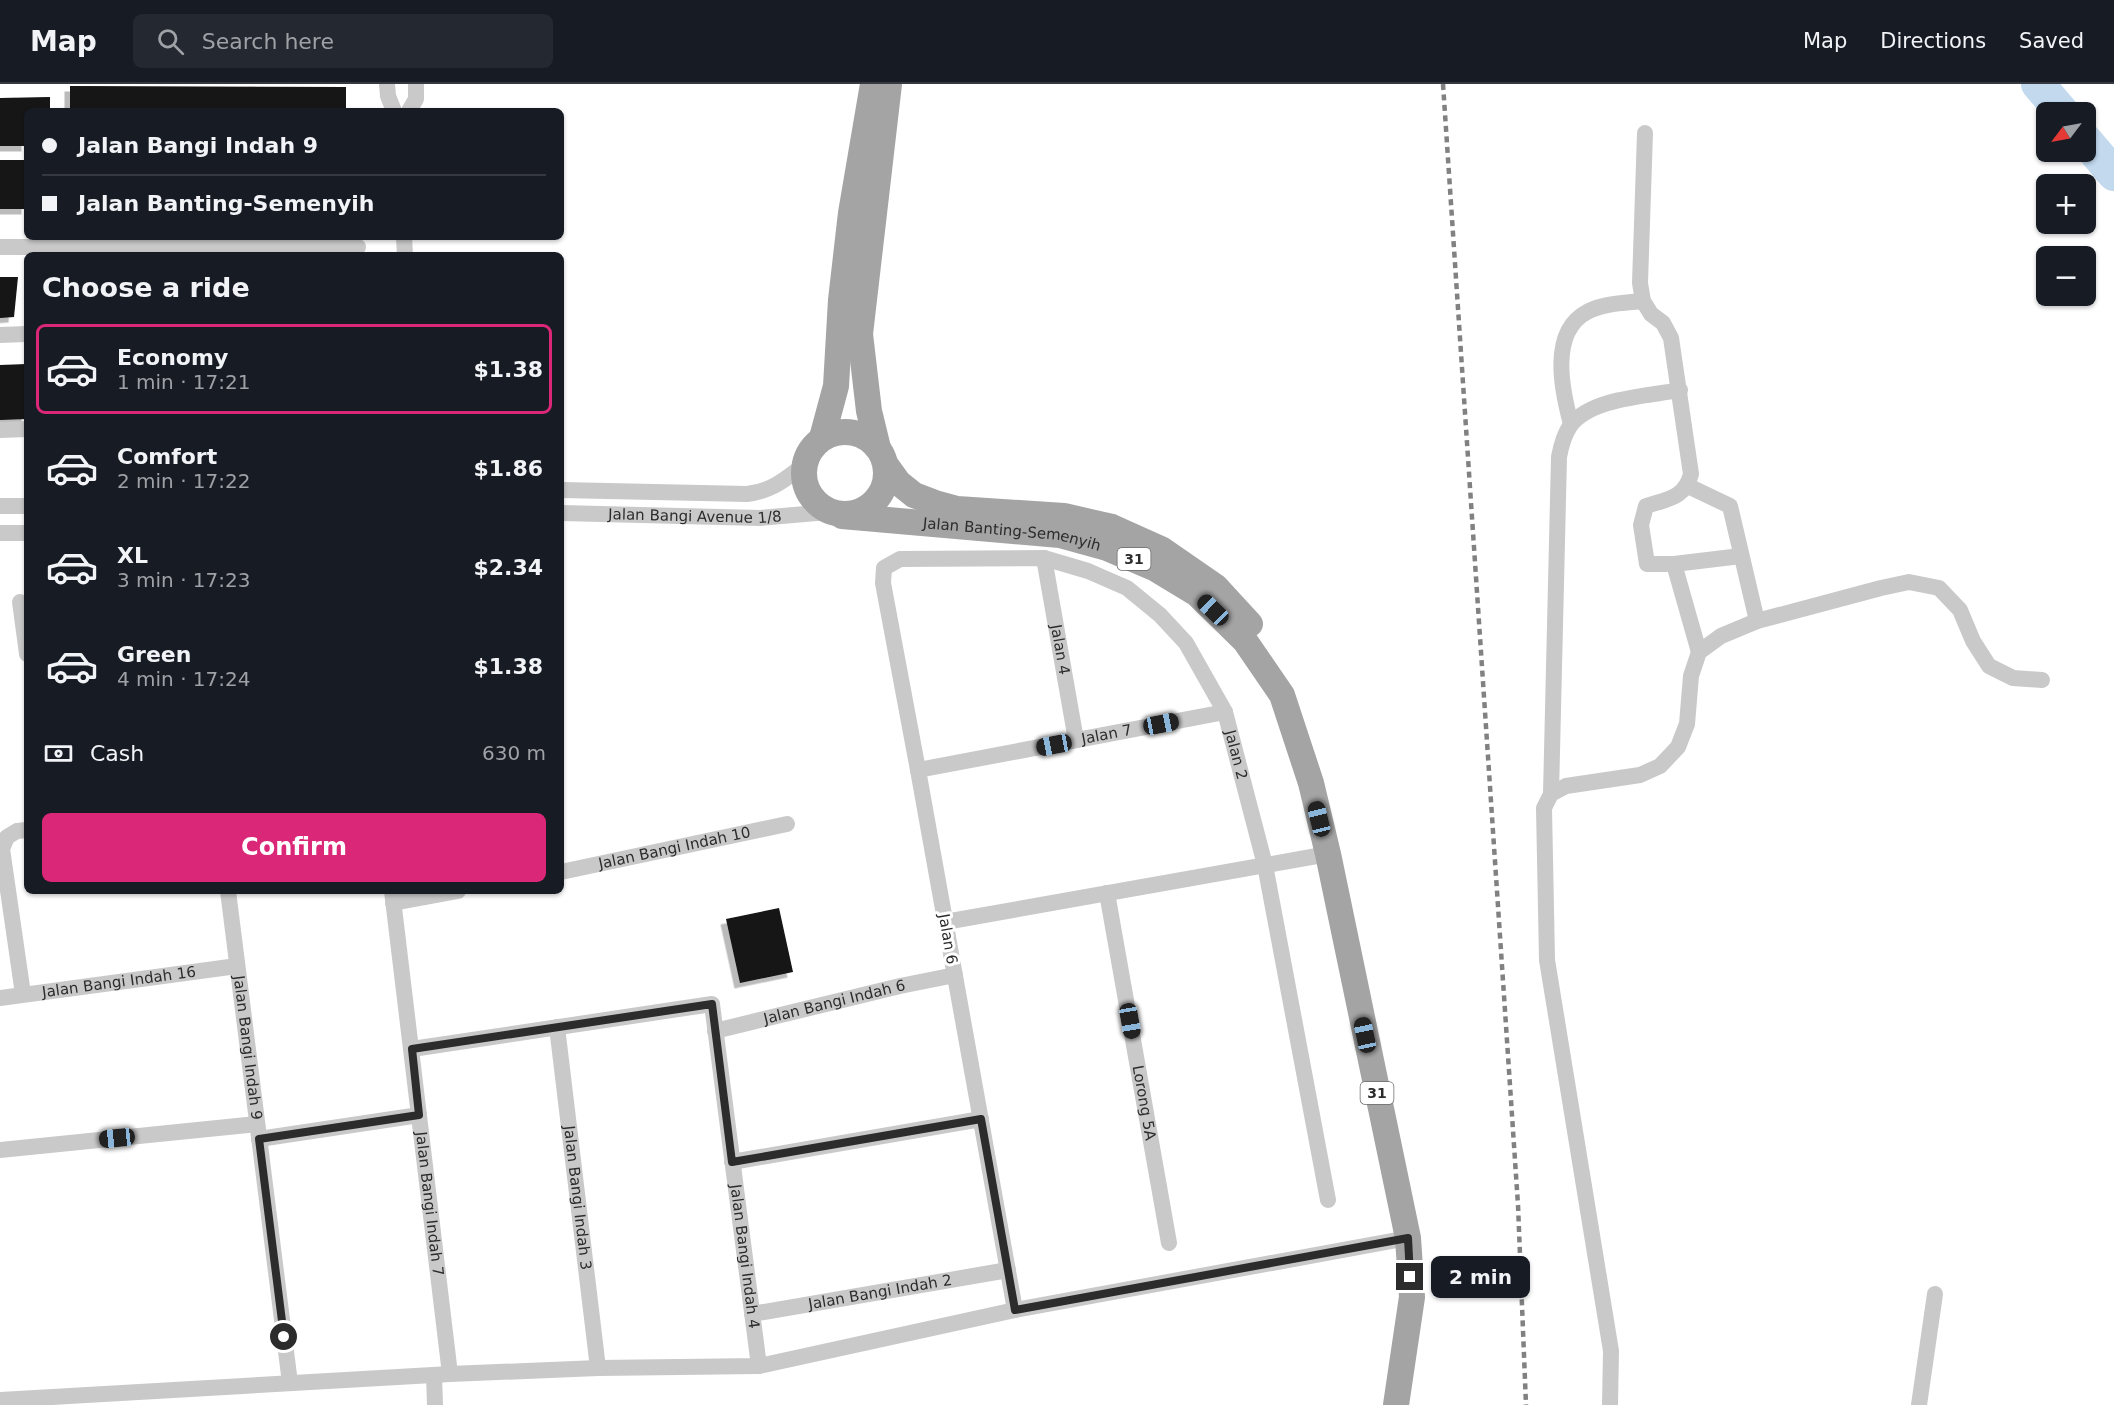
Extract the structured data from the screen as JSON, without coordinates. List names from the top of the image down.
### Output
{
  "streets": {
    "main road": ["Jalan Banting-Semenyih", "31"],
    "street": [
      "Jalan Bangi Avenue 1/8",
      "Jalan 4",
      "Jalan 7",
      "Jalan 2",
      "Jalan Bangi Indah 10",
      "Jalan 6",
      "Jalan Bangi Indah 16",
      "Jalan Bangi Indah 6",
      "Jalan Bangi Indah 9",
      "Lorong 5A",
      "Jalan Bangi Indah 3",
      "Jalan Bangi Indah 7",
      "Jalan Bangi Indah 4",
      "Jalan Bangi Indah 2"
    ]
  },
  "crossings": [
    ["Jalan Bangi Avenue 1/8", "Jalan Banting-Semenyih"],
    ["Jalan 4", "Jalan 7"],
    ["Jalan 4", "Jalan 2"],
    ["Jalan 7", "Jalan 2"],
    ["Jalan 7", "Jalan 6"],
    ["Jalan 2", "Jalan 6"],
    ["Jalan 6", "Jalan Bangi Indah 6"],
    ["Jalan 6", "Jalan Bangi Indah 2"],
    ["Jalan Bangi Indah 16", "Jalan Bangi Indah 9"],
    ["Jalan Bangi Indah 6", "Jalan Bangi Indah 4"],
    ["Jalan Bangi Indah 3", "Jalan Bangi Indah 4"],
    ["Jalan Bangi Indah 4", "Jalan Bangi Indah 2"]
  ],
  "north": "bottom left",
  "page": {
    "header": "Map",
    "search": "Search here",
    "nav": ["Map", "Directions", "Saved"],
    "map_buttons": ["+", "−"],
    "banner": ["Jalan Bangi Indah 9", "Jalan Banting-Semenyih"],
    "heading": "Choose a ride",
    "list": [
      {
        "name": "Economy",
        "note": "1 min · 17:21",
        "value": "$1.38"
      },
      {
        "name": "Comfort",
        "note": "2 min · 17:22",
        "value": "$1.86"
      },
      {
        "name": "XL",
        "note": "3 min · 17:23",
        "value": "$2.34"
      },
      {
        "name": "Green",
        "note": "4 min · 17:24",
        "value": "$1.38"
      }
    ],
    "pay": ["Cash", "630 m"],
    "buttons": "Confirm",
    "bubble": "2 min"
  }
}
